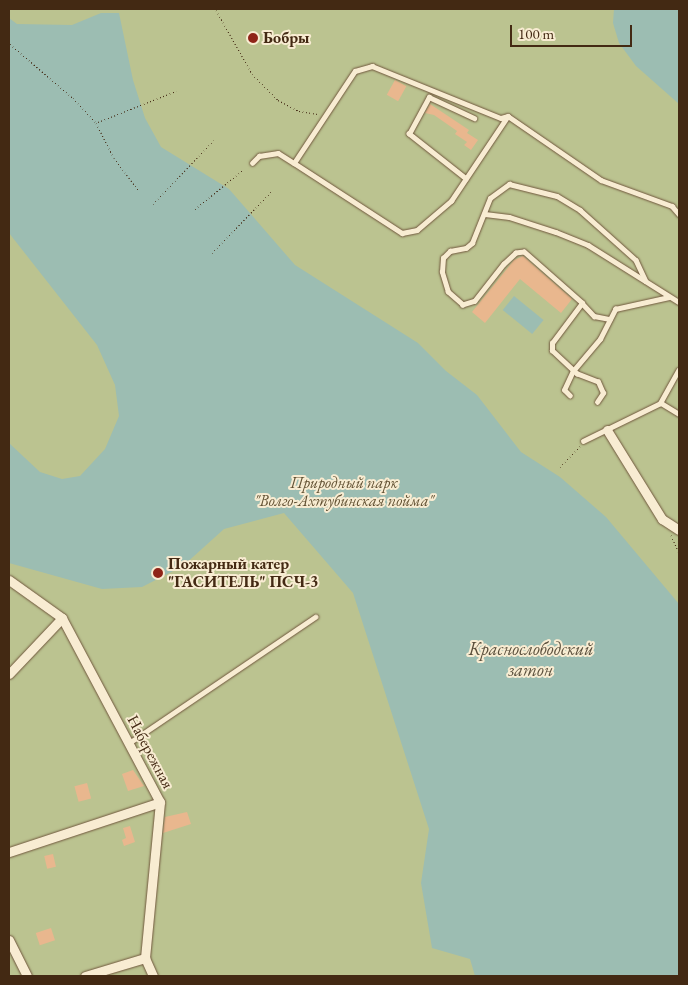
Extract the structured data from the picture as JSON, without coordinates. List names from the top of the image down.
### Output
{
  "streets": {
    "street": ["Набережная"]
  },
  "water": ["Краснослободский затон"],
  "parks": ["Природный парк \"Волго-Ахтубинская пойма\""],
  "places": ["Бобры", "Пожарный катер \"ГАСИТЕЛЬ\" ПСЧ-3"],
  "scale_bar": "100 m"
}
